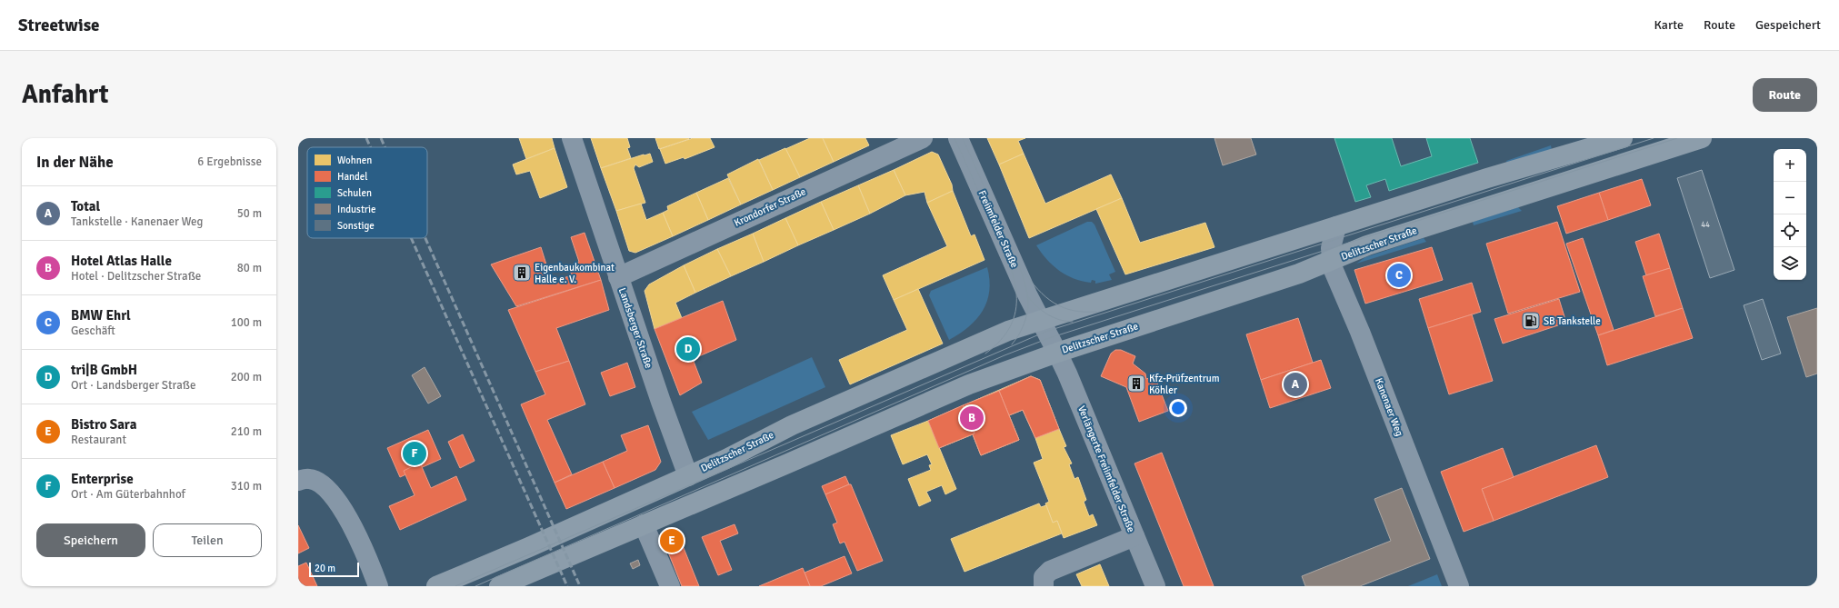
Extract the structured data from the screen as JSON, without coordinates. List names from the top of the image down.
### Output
{
  "streets": {
    "main road": ["Delitzscher Straße"],
    "street": [
      "Krondorfer Straße",
      "Freiimfelder Straße",
      "Landsberger Straße",
      "Kanenaer Weg",
      "Verlängerte Freiimfelder Straße"
    ]
  },
  "crossings": [
    ["Krondorfer Straße", "Landsberger Straße"],
    ["Freiimfelder Straße", "Delitzscher Straße"],
    ["Delitzscher Straße", "Landsberger Straße"],
    ["Delitzscher Straße", "Kanenaer Weg"],
    ["Delitzscher Straße", "Verlängerte Freiimfelder Straße"]
  ],
  "places": {
    "building": ["Eigenbaukombinat Halle e. V.", "Kfz-Prüfzentrum Köhler"],
    "fuel station": ["SB Tankstelle"]
  },
  "house_numbers": ["44"],
  "legend": [
    "Wohnen",
    "Handel",
    "Schulen",
    "Industrie",
    "Sonstige"
  ],
  "scale_bar": "20 m",
  "page": {
    "header": "Streetwise",
    "nav": ["Karte", "Route", "Gespeichert"],
    "buttons": [
      "Route",
      ["Speichern", "Teilen"]
    ],
    "title": "Anfahrt",
    "heading": ["In der Nähe", "6 Ergebnisse"],
    "map_buttons": ["+", "−"],
    "list": [
      {
        "mark": "A",
        "name": "Total",
        "note": "Tankstelle · Kanenaer Weg",
        "value": "50 m"
      },
      {
        "mark": "B",
        "name": "Hotel Atlas Halle",
        "note": "Hotel · Delitzscher Straße",
        "value": "80 m"
      },
      {
        "mark": "C",
        "name": "BMW Ehrl",
        "note": "Geschäft",
        "value": "100 m"
      },
      {
        "mark": "D",
        "name": "tri|B GmbH",
        "note": "Ort · Landsberger Straße",
        "value": "200 m"
      },
      {
        "mark": "E",
        "name": "Bistro Sara",
        "note": "Restaurant",
        "value": "210 m"
      },
      {
        "mark": "F",
        "name": "Enterprise",
        "note": "Ort · Am Güterbahnhof",
        "value": "310 m"
      }
    ],
    "pins": [
      "C",
      "D",
      "A",
      "B",
      "F",
      "E"
    ],
    "scale": "20 m"
  }
}
